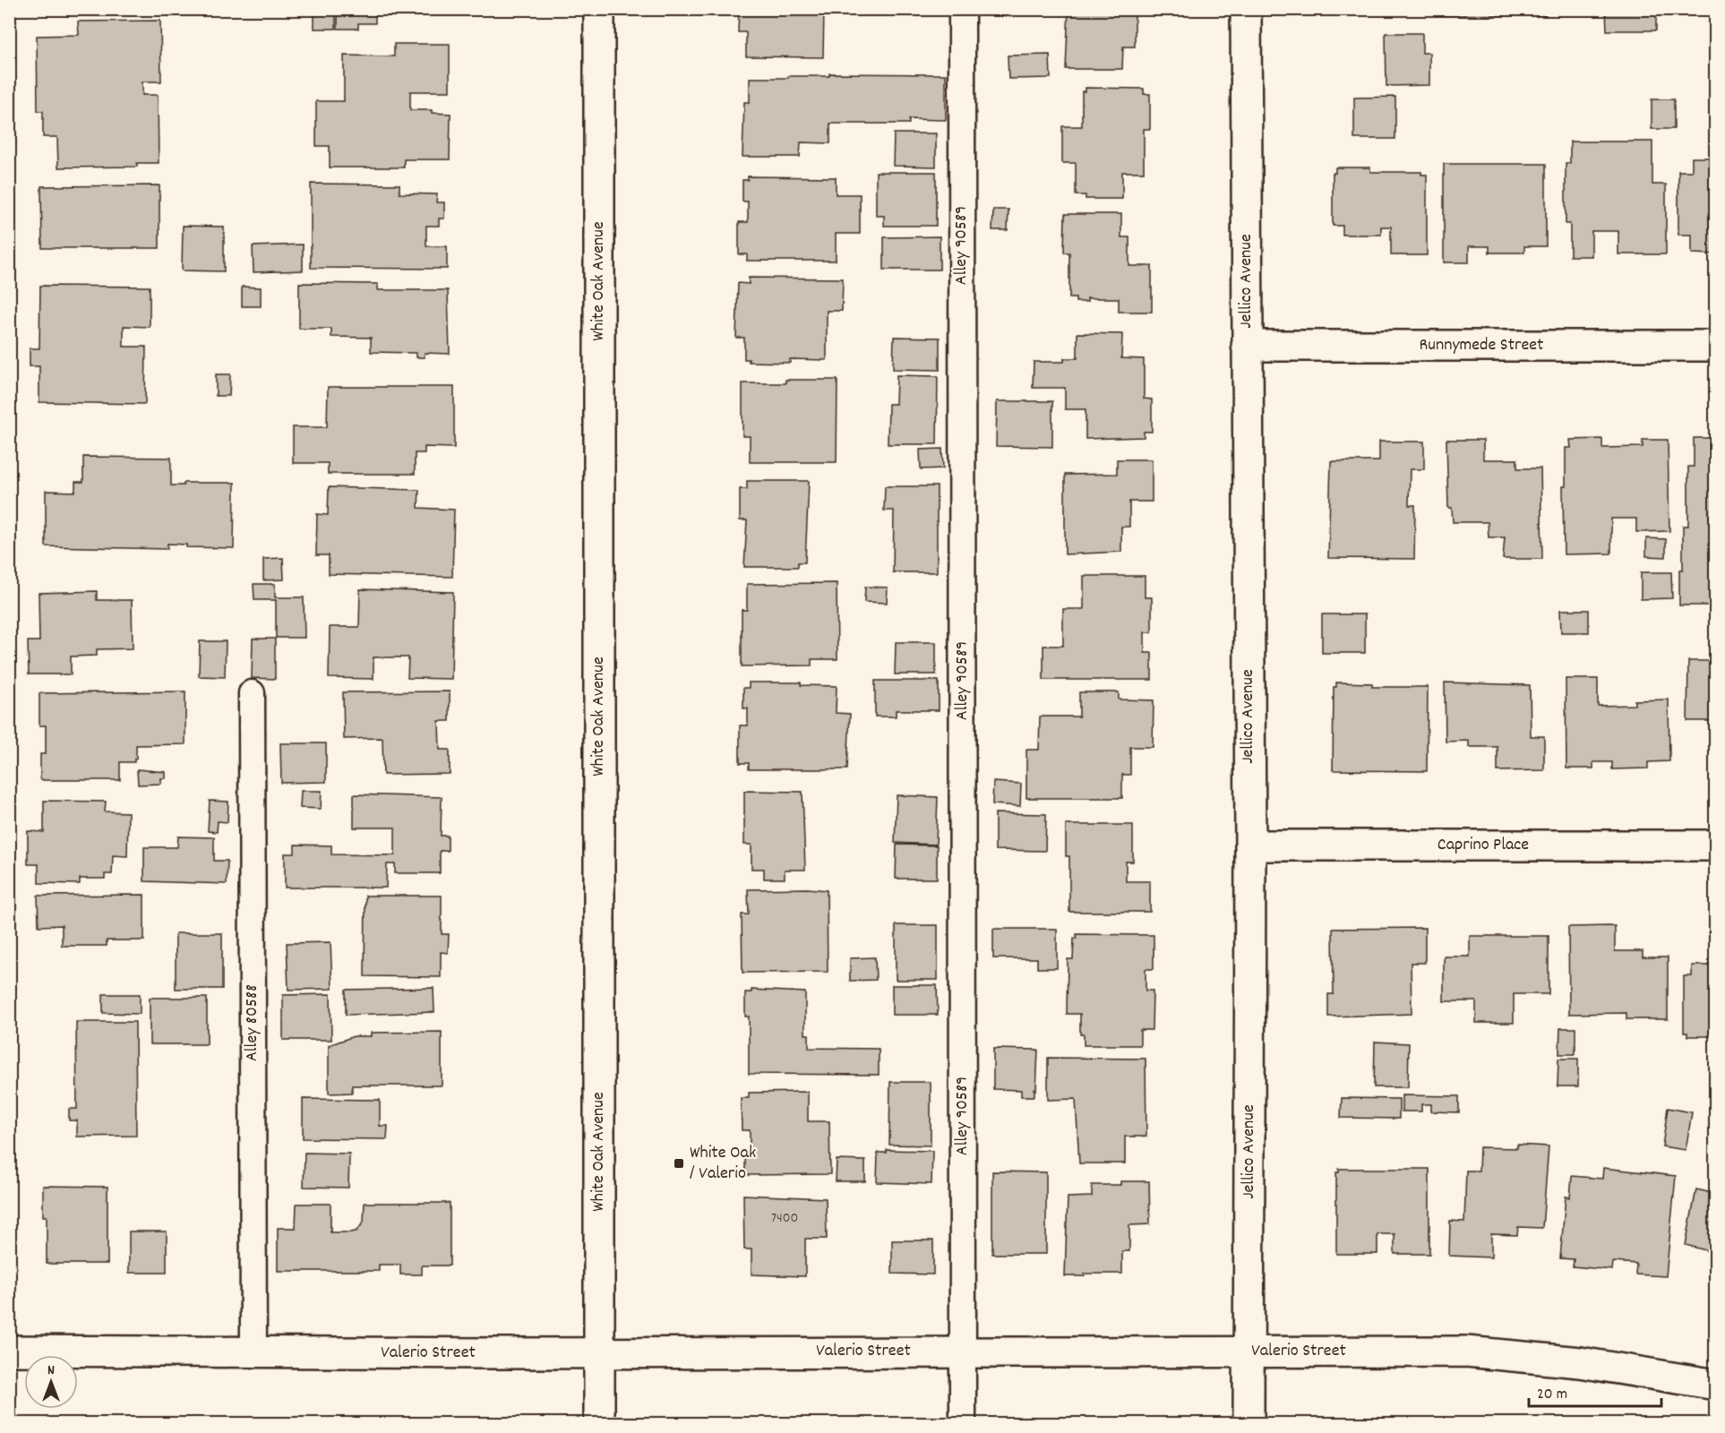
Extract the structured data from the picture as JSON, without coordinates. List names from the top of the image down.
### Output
{
  "streets": {
    "street": [
      "White Oak Avenue",
      "Jellico Avenue",
      "Runnymede Street",
      "Caprino Place",
      "Valerio Street"
    ],
    "lane": ["Alley 90589", "Alley 80588"]
  },
  "crossings": [
    ["Alley 90589", "Valerio Street"],
    ["White Oak Avenue", "Valerio Street"],
    ["Jellico Avenue", "Runnymede Street"],
    ["Jellico Avenue", "Caprino Place"],
    ["Jellico Avenue", "Valerio Street"],
    ["Alley 80588", "Valerio Street"]
  ],
  "places": {
    "transit": ["White Oak / Valerio"]
  },
  "house_numbers": ["7400"],
  "scale_bar": "20 m",
  "north": "top"
}
